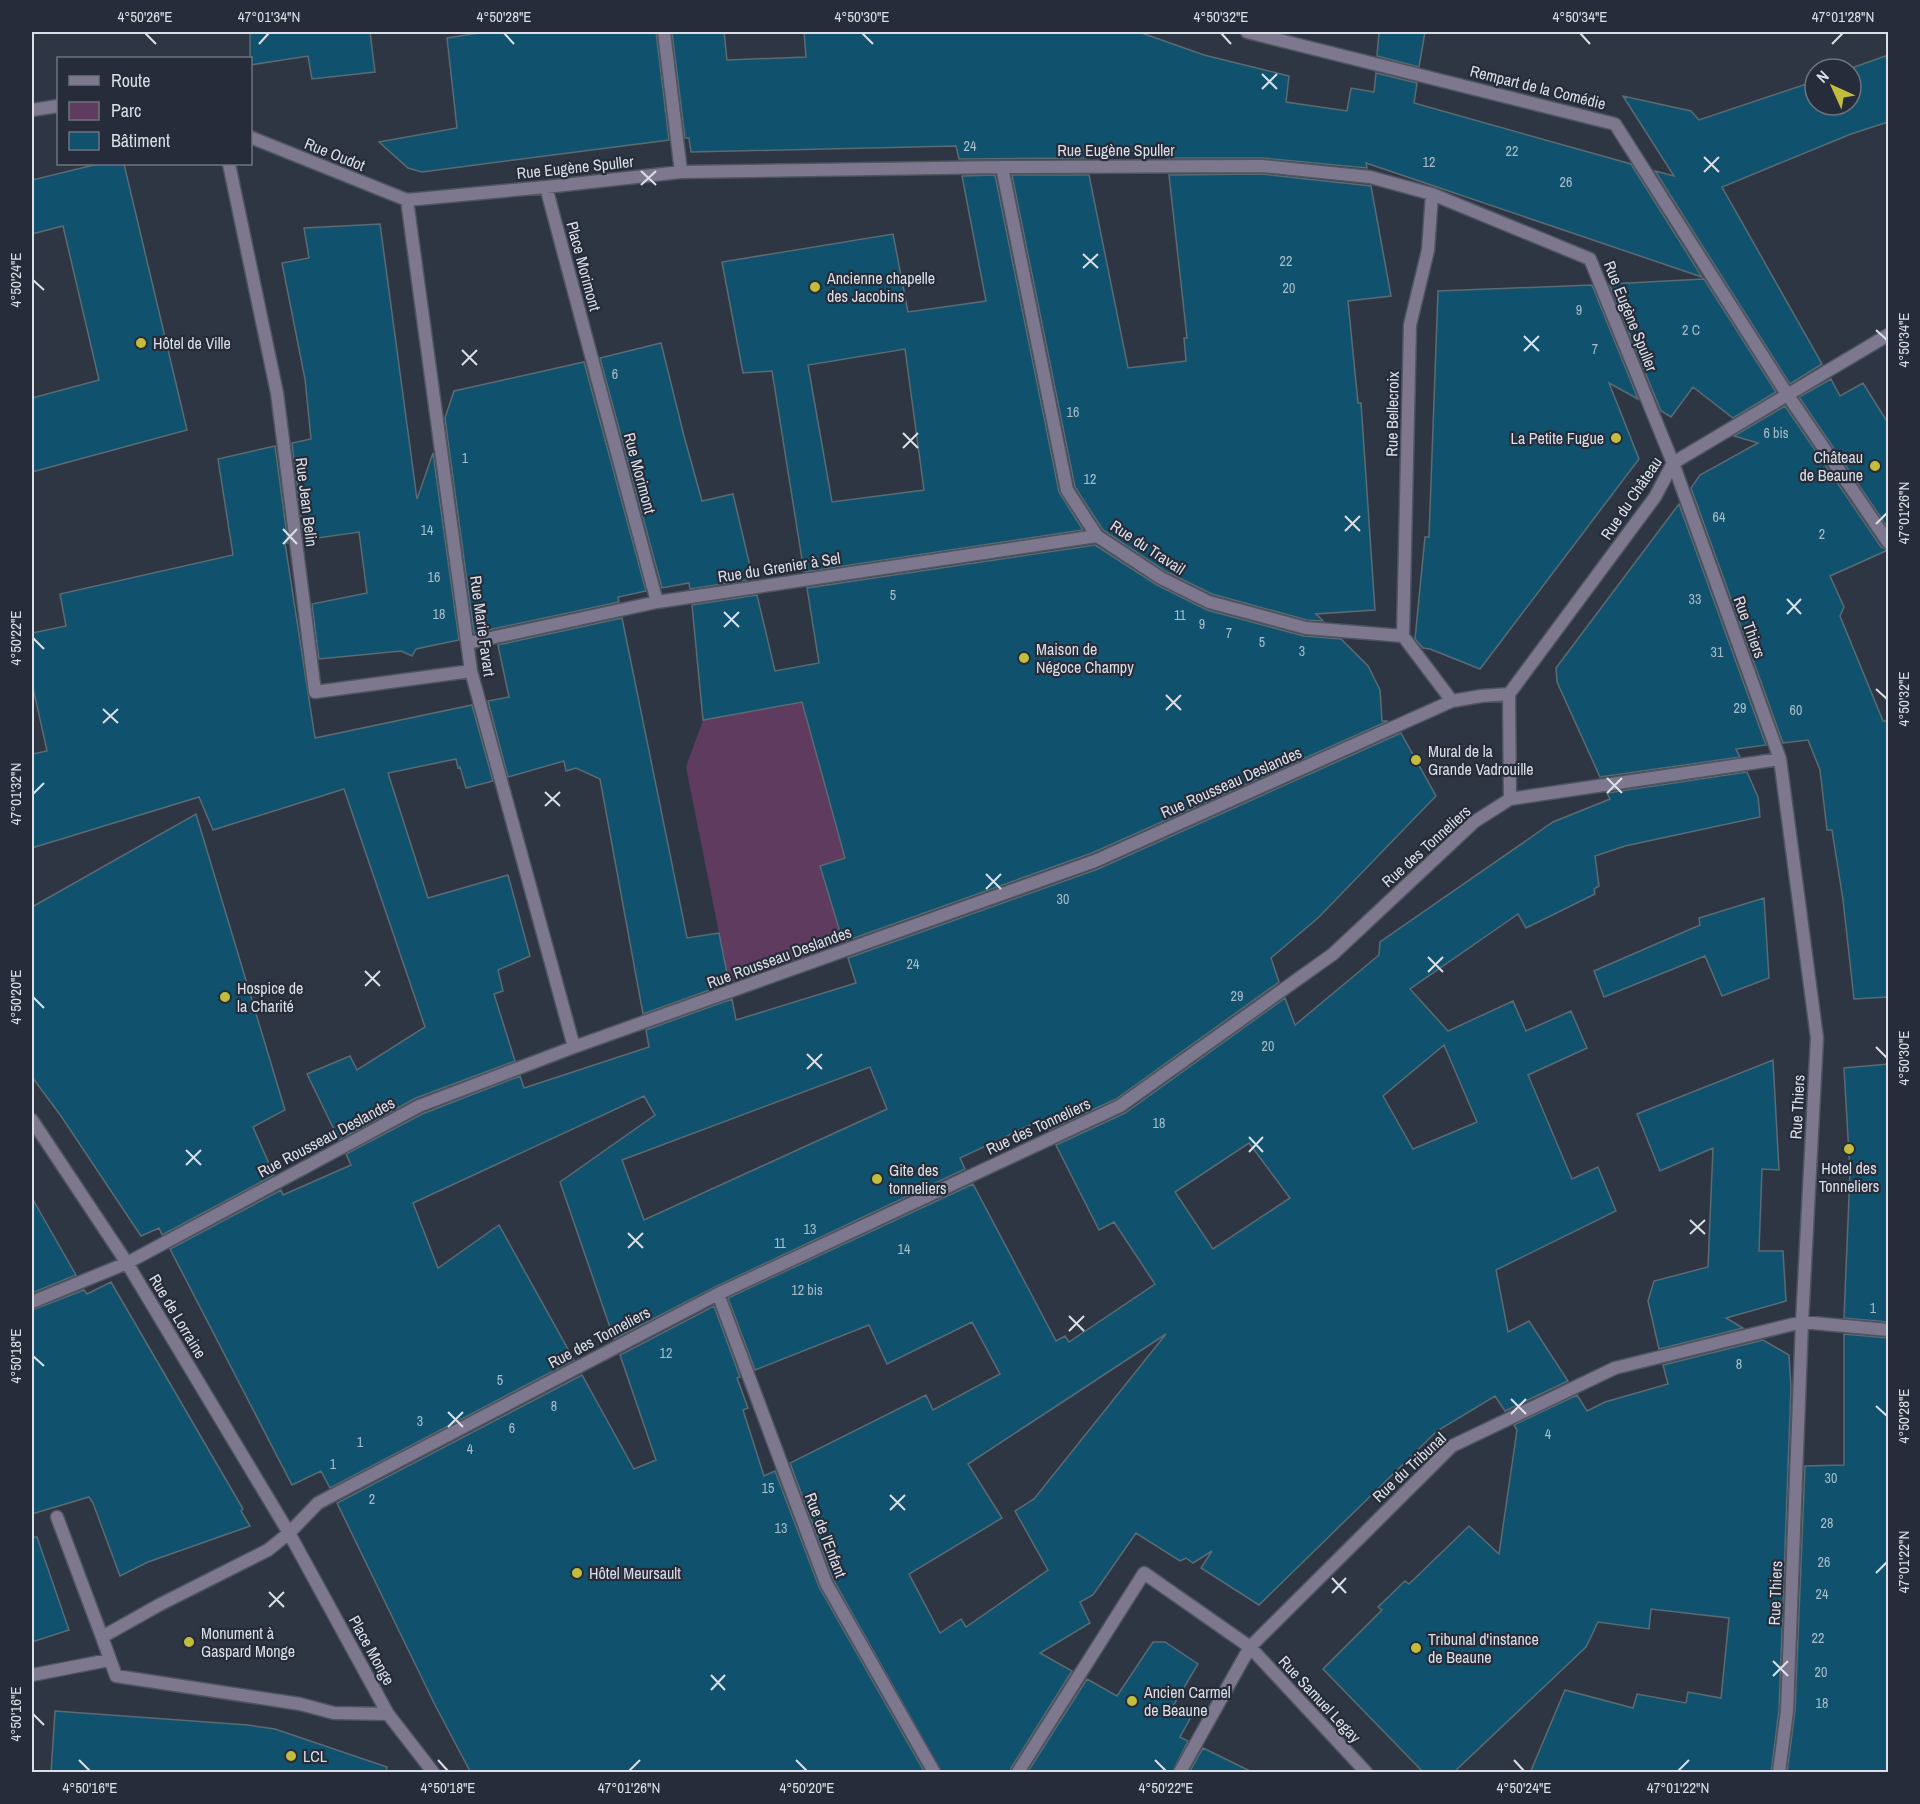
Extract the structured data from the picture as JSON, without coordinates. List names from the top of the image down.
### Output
{
  "streets": {
    "street": [
      "Rempart de la Comédie",
      "Rue Eugène Spuller",
      "Rue Oudot",
      "Place Morimont",
      "Rue Bellecroix",
      "Rue Morimont",
      "Rue du Château",
      "Rue Jean Belin",
      "Rue du Travail",
      "Rue du Grenier à Sel",
      "Rue Marie Favart",
      "Rue Thiers",
      "Rue Rousseau Deslandes",
      "Rue des Tonneliers",
      "Rue de Lorraine",
      "Rue du Tribunal",
      "Rue de l'Enfant",
      "Place Monge",
      "Rue Samuel Legay"
    ]
  },
  "crossings": [
    ["Rempart de la Comédie", "Rue du Château"],
    ["Rue Eugène Spuller", "Rue Oudot"],
    ["Rue Eugène Spuller", "Place Morimont"],
    ["Rue Eugène Spuller", "Rue Bellecroix"],
    ["Rue Eugène Spuller", "Rue du Château"],
    ["Rue Eugène Spuller", "Rue du Travail"],
    ["Rue Eugène Spuller", "Rue Marie Favart"],
    ["Rue Eugène Spuller", "Rue Thiers"],
    ["Rue Oudot", "Rue Marie Favart"],
    ["Place Morimont", "Rue Morimont"],
    ["Rue Bellecroix", "Rue du Travail"],
    ["Rue Morimont", "Rue du Grenier à Sel"],
    ["Rue du Château", "Rue Thiers"],
    ["Rue du Château", "Rue Rousseau Deslandes"],
    ["Rue Jean Belin", "Rue Marie Favart"],
    ["Rue du Travail", "Rue du Grenier à Sel"],
    ["Rue du Grenier à Sel", "Rue Marie Favart"],
    ["Rue Marie Favart", "Rue Rousseau Deslandes"],
    ["Rue Thiers", "Rue des Tonneliers"],
    ["Rue Thiers", "Rue du Tribunal"],
    ["Rue Rousseau Deslandes", "Rue de Lorraine"],
    ["Rue des Tonneliers", "Rue de Lorraine"],
    ["Rue des Tonneliers", "Rue de l'Enfant"],
    ["Rue des Tonneliers", "Place Monge"],
    ["Rue de Lorraine", "Place Monge"],
    ["Rue du Tribunal", "Rue Samuel Legay"]
  ],
  "places": [
    "Ancienne chapelle des Jacobins",
    "Hôtel de Ville",
    "La Petite Fugue",
    "Château de Beaune",
    "Maison de Négoce Champy",
    "Mural de la Grande Vadrouille",
    "Hospice de la Charité",
    "Hotel des Tonneliers",
    "Gite des tonneliers",
    "Hôtel Meursault",
    "Monument à Gaspard Monge",
    "Tribunal d'instance de Beaune",
    "Ancien Carmel de Beaune",
    "LCL"
  ],
  "house_numbers": [
    "24",
    "22",
    "12",
    "26",
    "22",
    "20",
    "9",
    "2 C",
    "7",
    "6",
    "16",
    "6 bis",
    "1",
    "12",
    "64",
    "14",
    "2",
    "16",
    "5",
    "33",
    "18",
    "11",
    "9",
    "7",
    "5",
    "3",
    "31",
    "29",
    "60",
    "30",
    "24",
    "29",
    "20",
    "18",
    "13",
    "11",
    "14",
    "12 bis",
    "1",
    "12",
    "8",
    "5",
    "8",
    "3",
    "6",
    "4",
    "1",
    "4",
    "1",
    "30",
    "15",
    "2",
    "28",
    "13",
    "26",
    "24",
    "22",
    "20",
    "18"
  ],
  "legend": ["Route", "Parc", "Bâtiment"],
  "north": "top left",
  "coordinates": [
    "4°50'26\"E",
    "47°01'34\"N",
    "4°50'28\"E",
    "4°50'30\"E",
    "4°50'32\"E",
    "4°50'34\"E",
    "47°01'28\"N",
    "4°50'24\"E",
    "47°01'26\"N",
    "4°50'22\"E",
    "47°01'32\"N",
    "4°50'20\"E",
    "4°50'18\"E",
    "47°01'22\"N",
    "4°50'16\"E"
  ]
}
